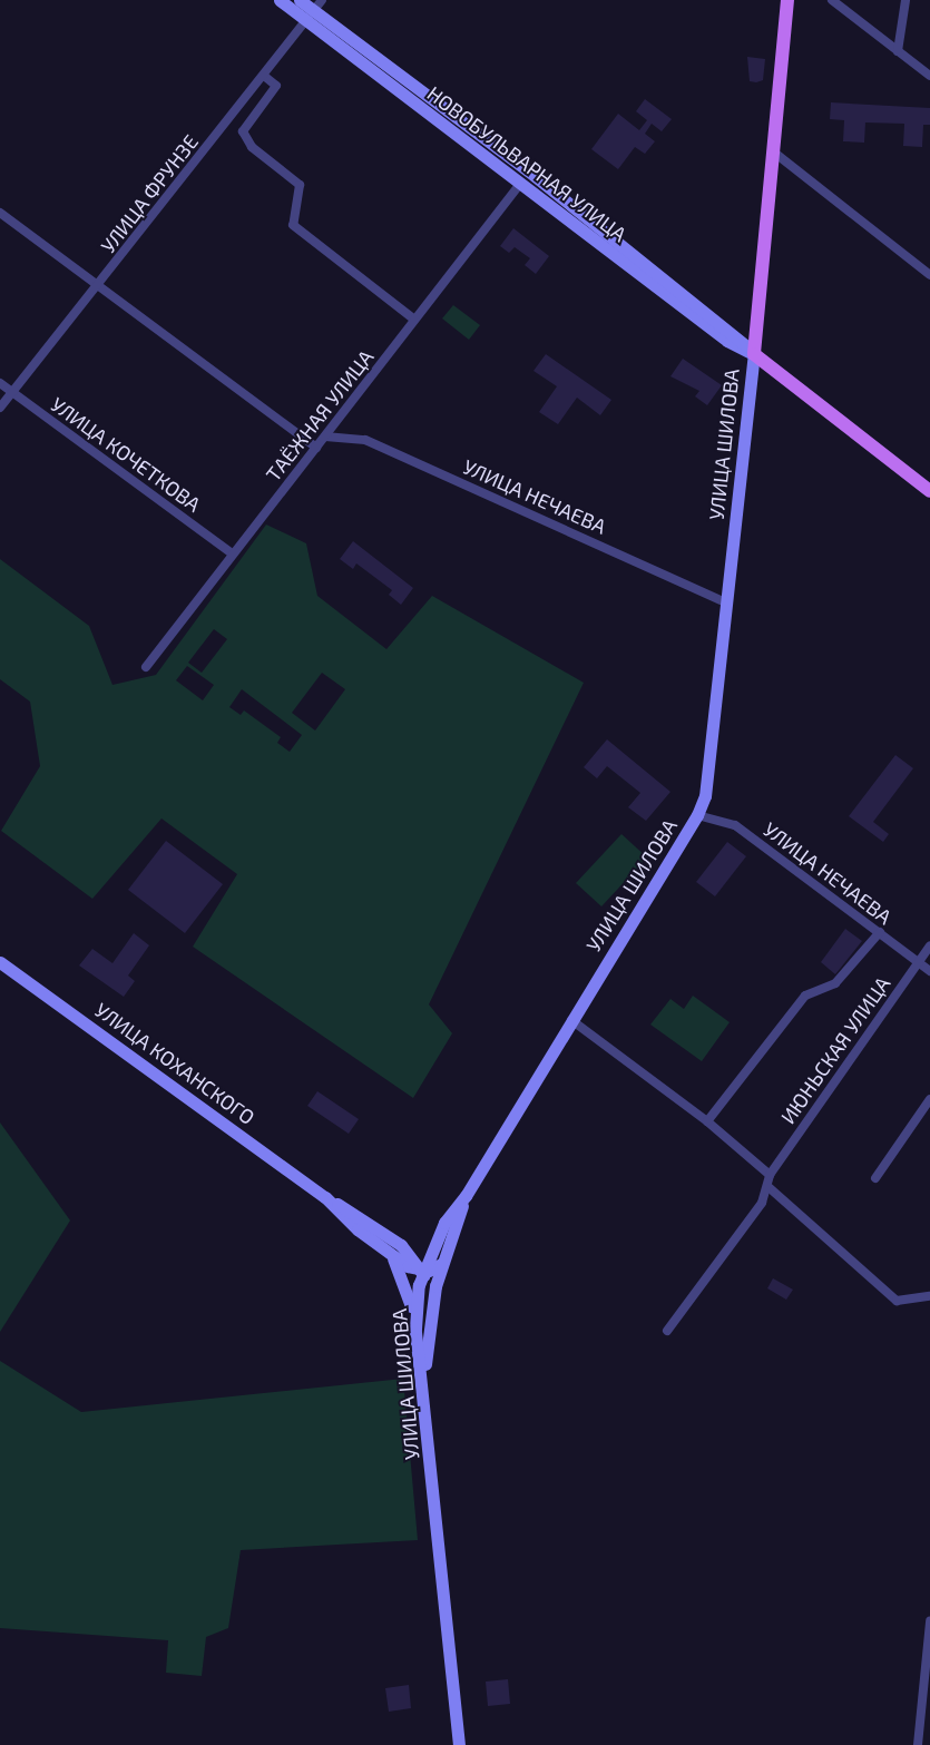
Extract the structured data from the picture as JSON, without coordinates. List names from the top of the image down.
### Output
{
  "streets": {
    "main road": ["НОВОБУЛЬВАРНАЯ УЛИЦА", "УЛИЦА ШИЛОВА", "УЛИЦА КОХАНСКОГО"],
    "street": [
      "УЛИЦА ФРУНЗЕ",
      "ТАЁЖНАЯ УЛИЦА",
      "УЛИЦА КОЧЕТКОВА",
      "УЛИЦА НЕЧАЕВА",
      "ИЮНЬСКАЯ УЛИЦА"
    ]
  },
  "crossings": [
    ["НОВОБУЛЬВАРНАЯ УЛИЦА", "УЛИЦА ФРУНЗЕ"],
    ["НОВОБУЛЬВАРНАЯ УЛИЦА", "ТАЁЖНАЯ УЛИЦА"],
    ["НОВОБУЛЬВАРНАЯ УЛИЦА", "УЛИЦА ШИЛОВА"],
    ["УЛИЦА ФРУНЗЕ", "УЛИЦА КОЧЕТКОВА"],
    ["ТАЁЖНАЯ УЛИЦА", "УЛИЦА КОЧЕТКОВА"],
    ["ТАЁЖНАЯ УЛИЦА", "УЛИЦА НЕЧАЕВА"],
    ["УЛИЦА ШИЛОВА", "УЛИЦА НЕЧАЕВА"],
    ["УЛИЦА НЕЧАЕВА", "ИЮНЬСКАЯ УЛИЦА"]
  ]
}
